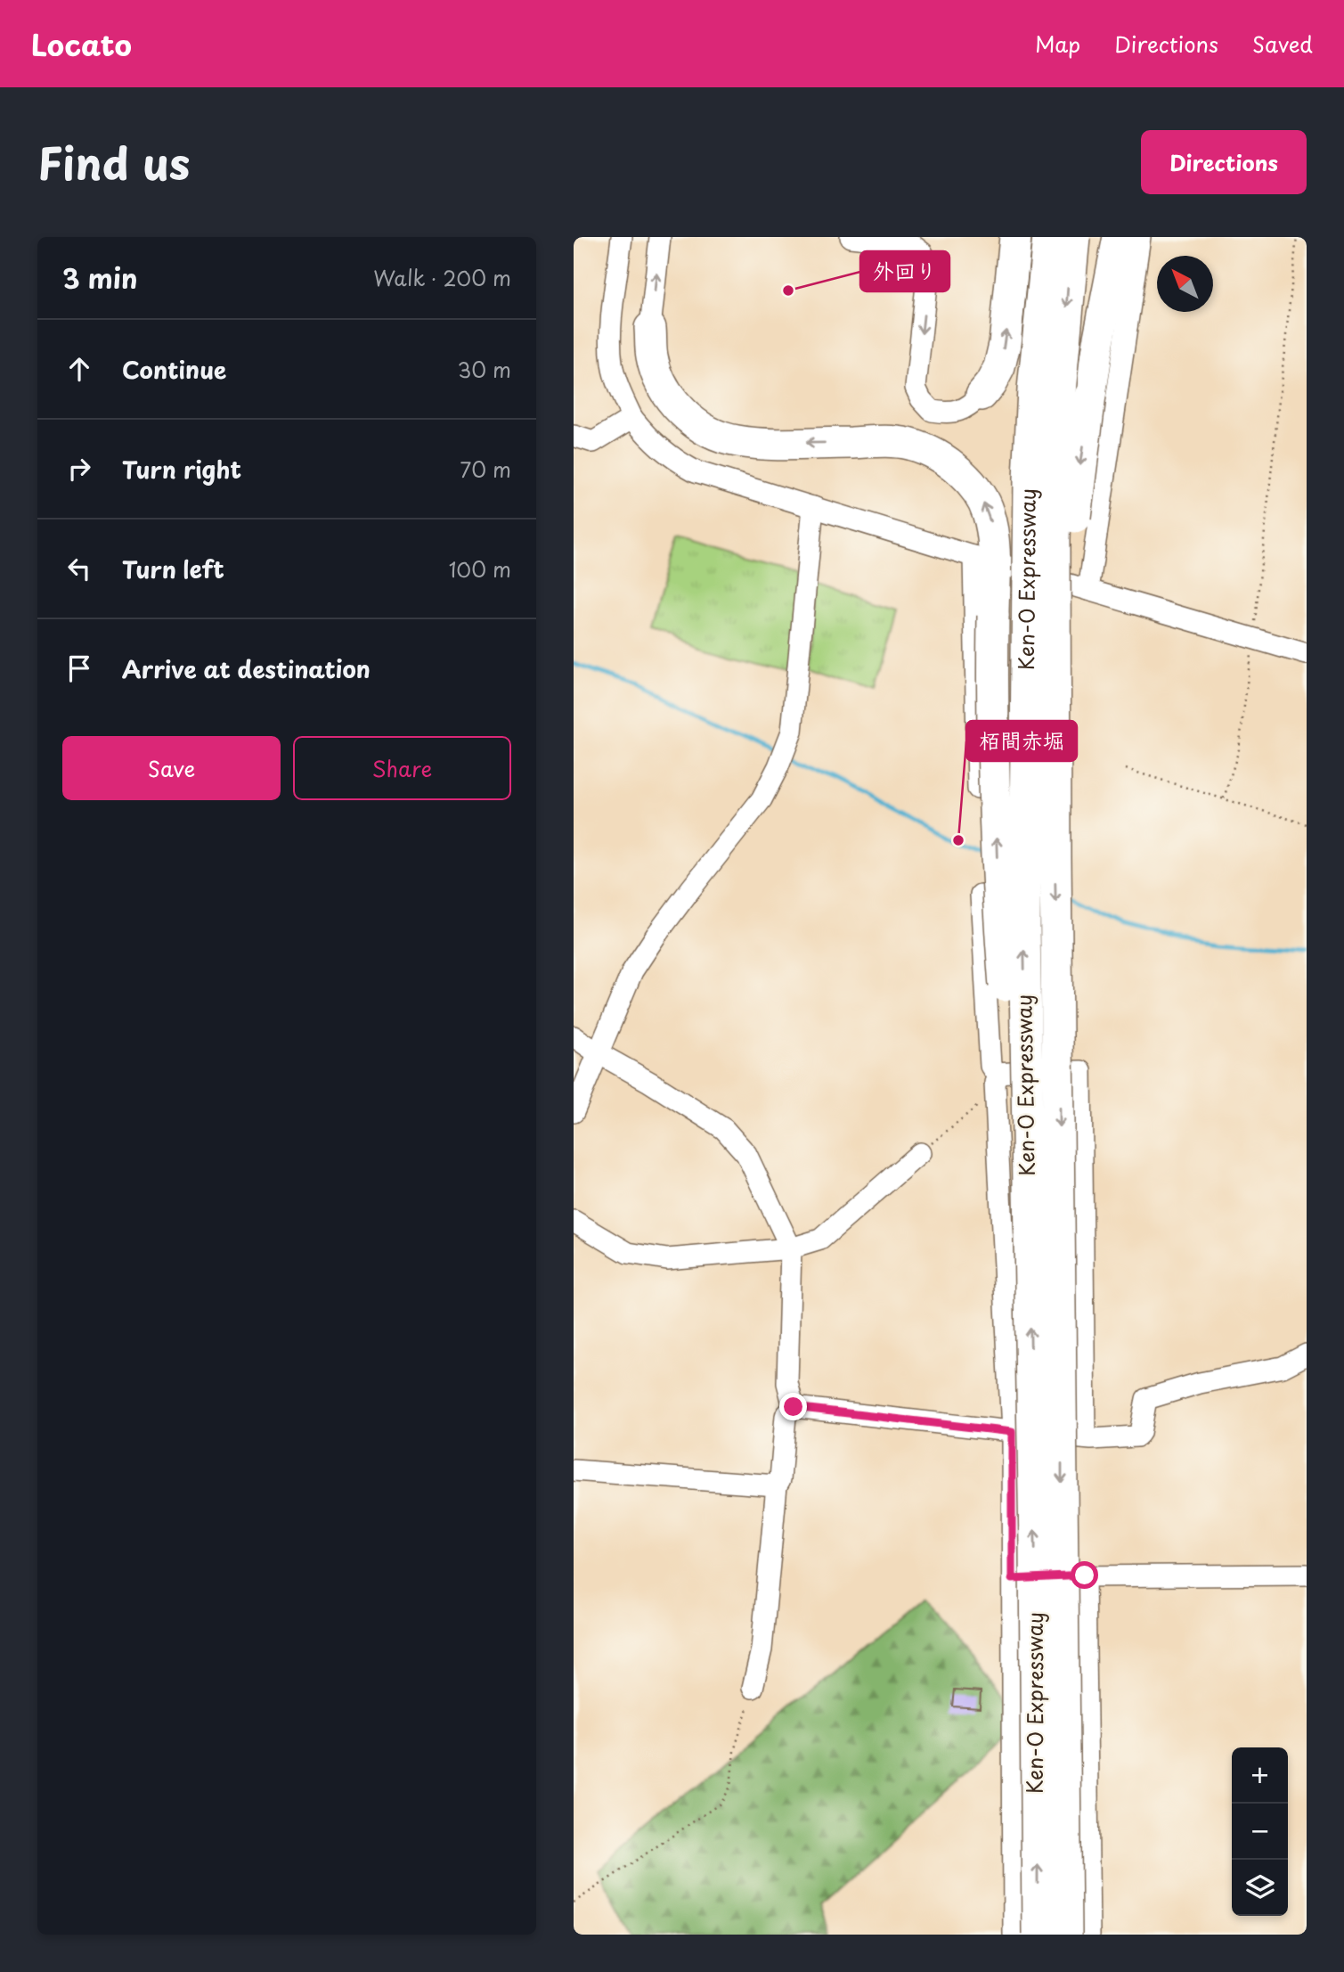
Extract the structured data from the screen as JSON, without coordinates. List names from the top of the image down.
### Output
{
  "streets": {
    "highway": ["Ken-O Expressway"]
  },
  "places": ["外回り", "栢間赤堀"],
  "north": "top left",
  "page": {
    "header": "Locato",
    "nav": ["Map", "Directions", "Saved"],
    "title": "Find us",
    "buttons": [
      "Directions",
      ["Save", "Share"]
    ],
    "heading": ["3 min", "Walk · 200 m"],
    "list": [
      ["Continue", "30 m"],
      ["Turn right", "70 m"],
      ["Turn left", "100 m"],
      "Arrive at destination"
    ],
    "map_buttons": ["+", "−"]
  }
}
